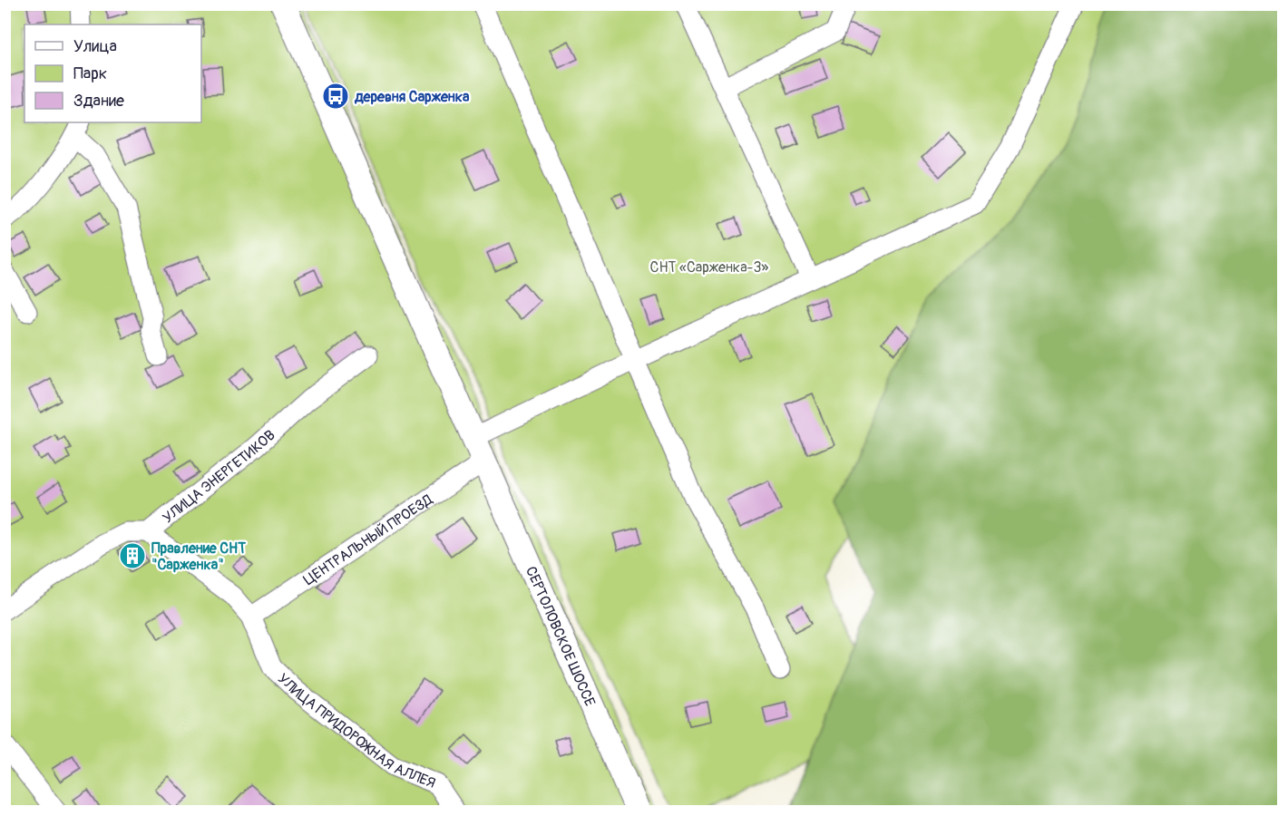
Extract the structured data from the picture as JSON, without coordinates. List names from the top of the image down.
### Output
{
  "streets": {
    "main road": ["СЕРТОЛОВСКОЕ ШОССЕ"],
    "street": ["УЛИЦА ЭНЕРГЕТИКОВ", "ЦЕНТРАЛЬНЫЙ ПРОЕЗД", "УЛИЦА ПРИДОРОЖНАЯ АЛЛЕЯ"]
  },
  "crossings": [
    ["УЛИЦА ЭНЕРГЕТИКОВ", "УЛИЦА ПРИДОРОЖНАЯ АЛЛЕЯ"],
    ["ЦЕНТРАЛЬНЫЙ ПРОЕЗД", "СЕРТОЛОВСКОЕ ШОССЕ"],
    ["ЦЕНТРАЛЬНЫЙ ПРОЕЗД", "УЛИЦА ПРИДОРОЖНАЯ АЛЛЕЯ"]
  ],
  "parks": ["СНТ «Сарженка-3»"],
  "places": {
    "bus stop": ["деревня Сарженка"],
    "building": ["Правление СНТ \"Сарженка\""]
  },
  "legend": ["Улица", "Парк", "Здание"]
}
